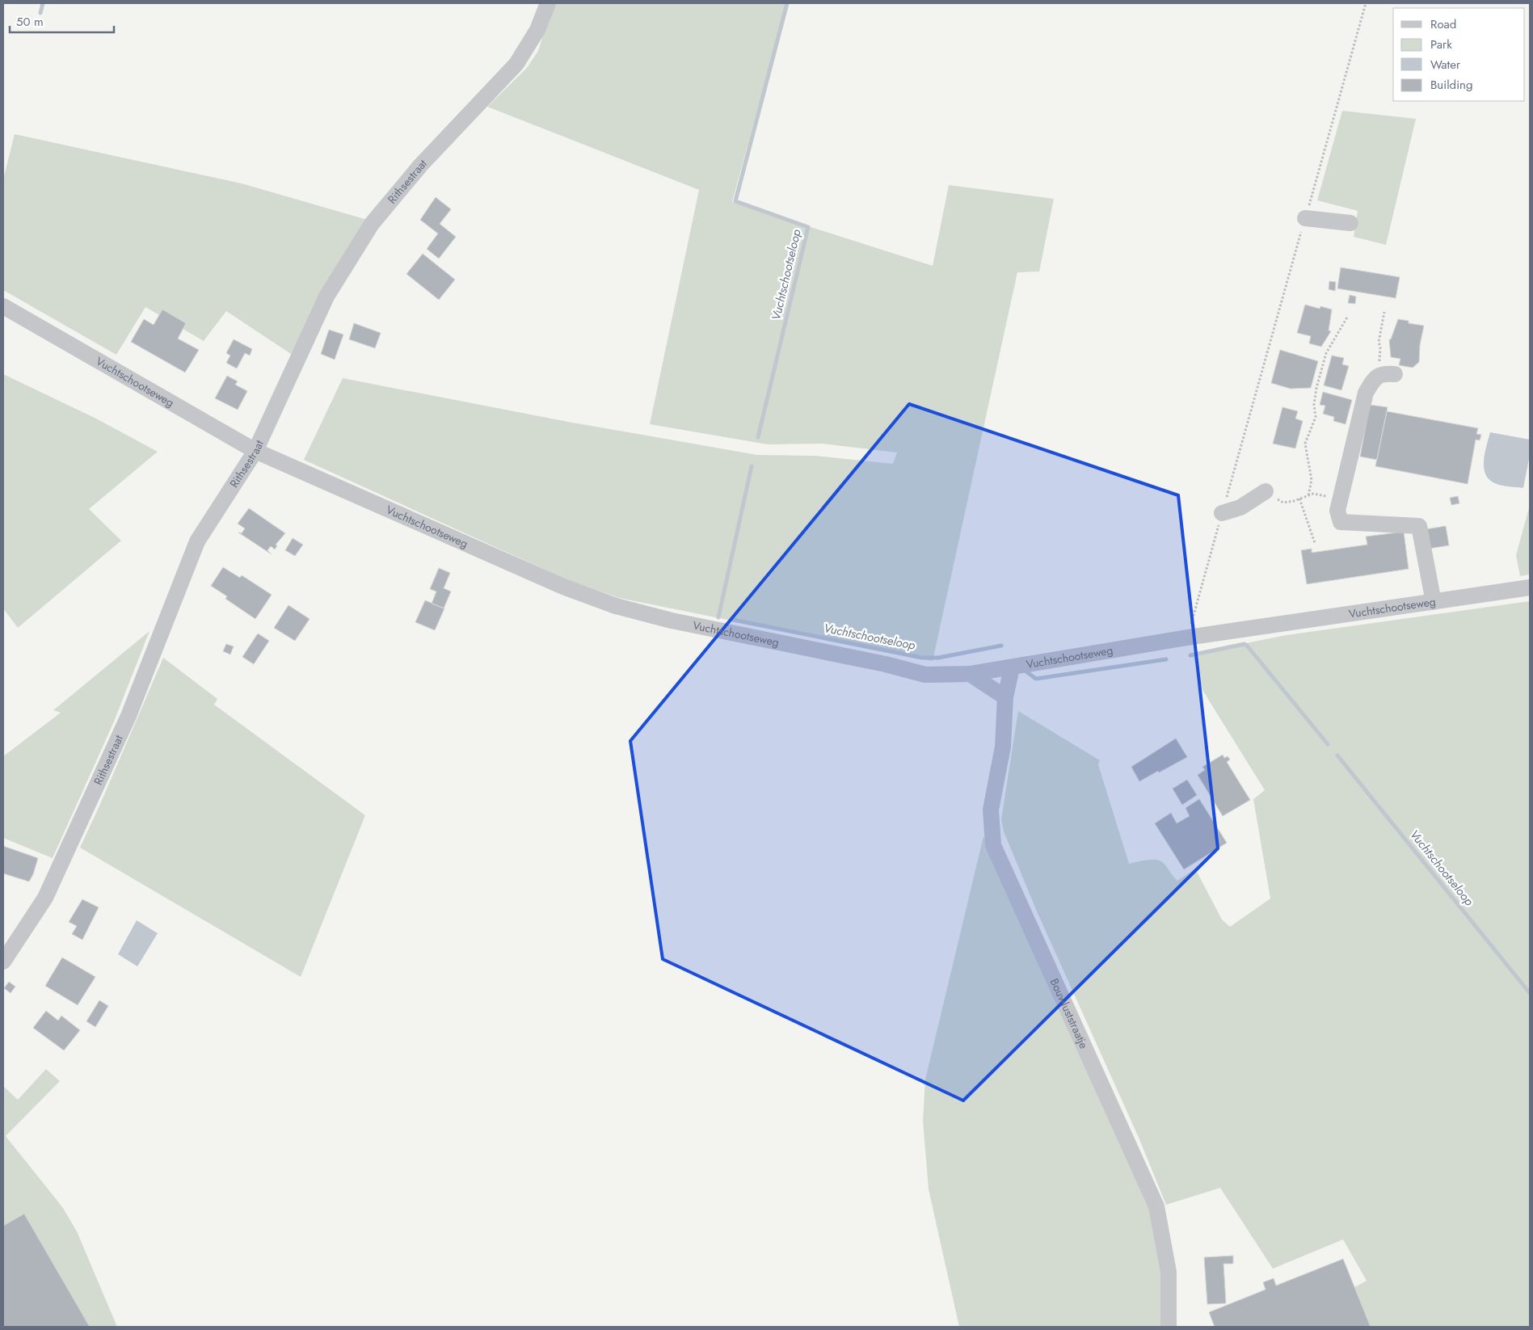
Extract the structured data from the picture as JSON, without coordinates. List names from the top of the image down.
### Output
{
  "streets": {
    "street": ["Rithsestraat", "Vuchtschootseweg", "Bouwluststraatje"]
  },
  "crossings": [
    ["Rithsestraat", "Vuchtschootseweg"],
    ["Vuchtschootseweg", "Bouwluststraatje"]
  ],
  "water": ["Vuchtschootseloop"],
  "legend": [
    "Road",
    "Park",
    "Water",
    "Building"
  ],
  "scale_bar": "50 m"
}
